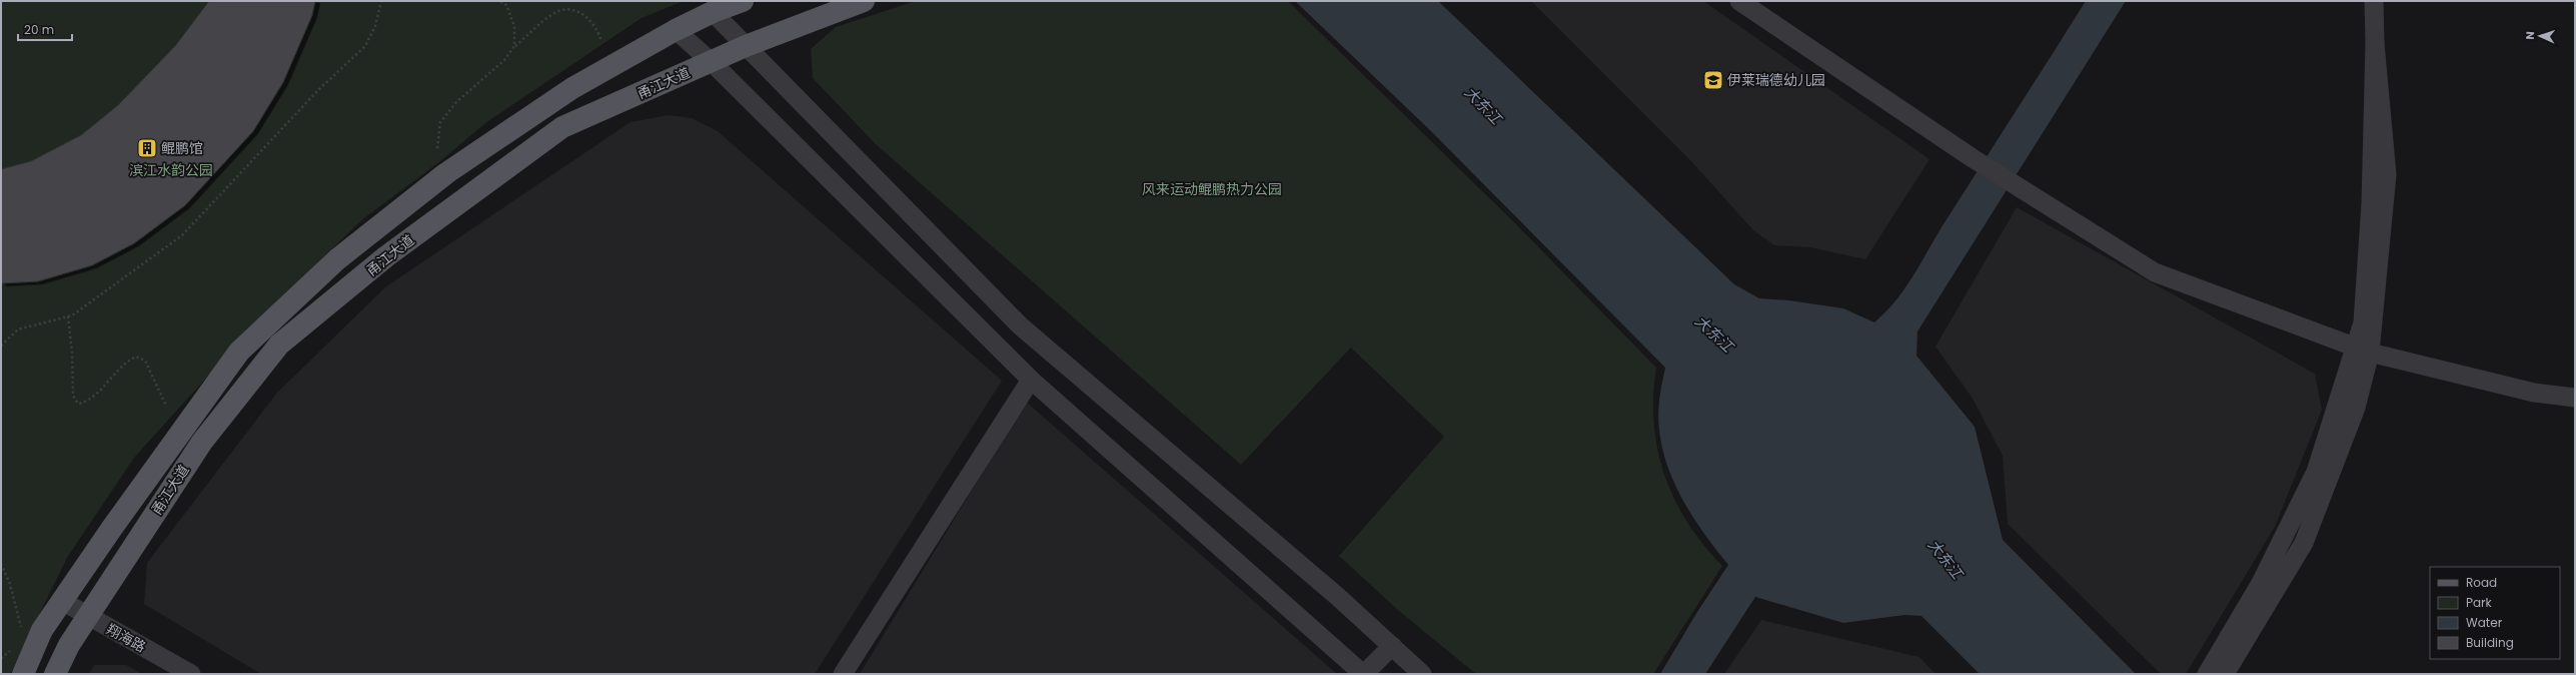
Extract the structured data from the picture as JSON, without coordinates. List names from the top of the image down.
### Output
{
  "streets": {
    "main road": ["甬江大道"],
    "street": ["翔海路"]
  },
  "crossings": [
    ["甬江大道", "翔海路"]
  ],
  "water": ["大东江"],
  "parks": ["滨江水韵公园", "风来运动鲲鹏热力公园"],
  "places": {
    "school or university": ["伊莱瑞德幼儿园"],
    "building": ["鲲鹏馆"]
  },
  "legend": [
    "Road",
    "Park",
    "Water",
    "Building"
  ],
  "scale_bar": "20 m",
  "north": "left"
}
